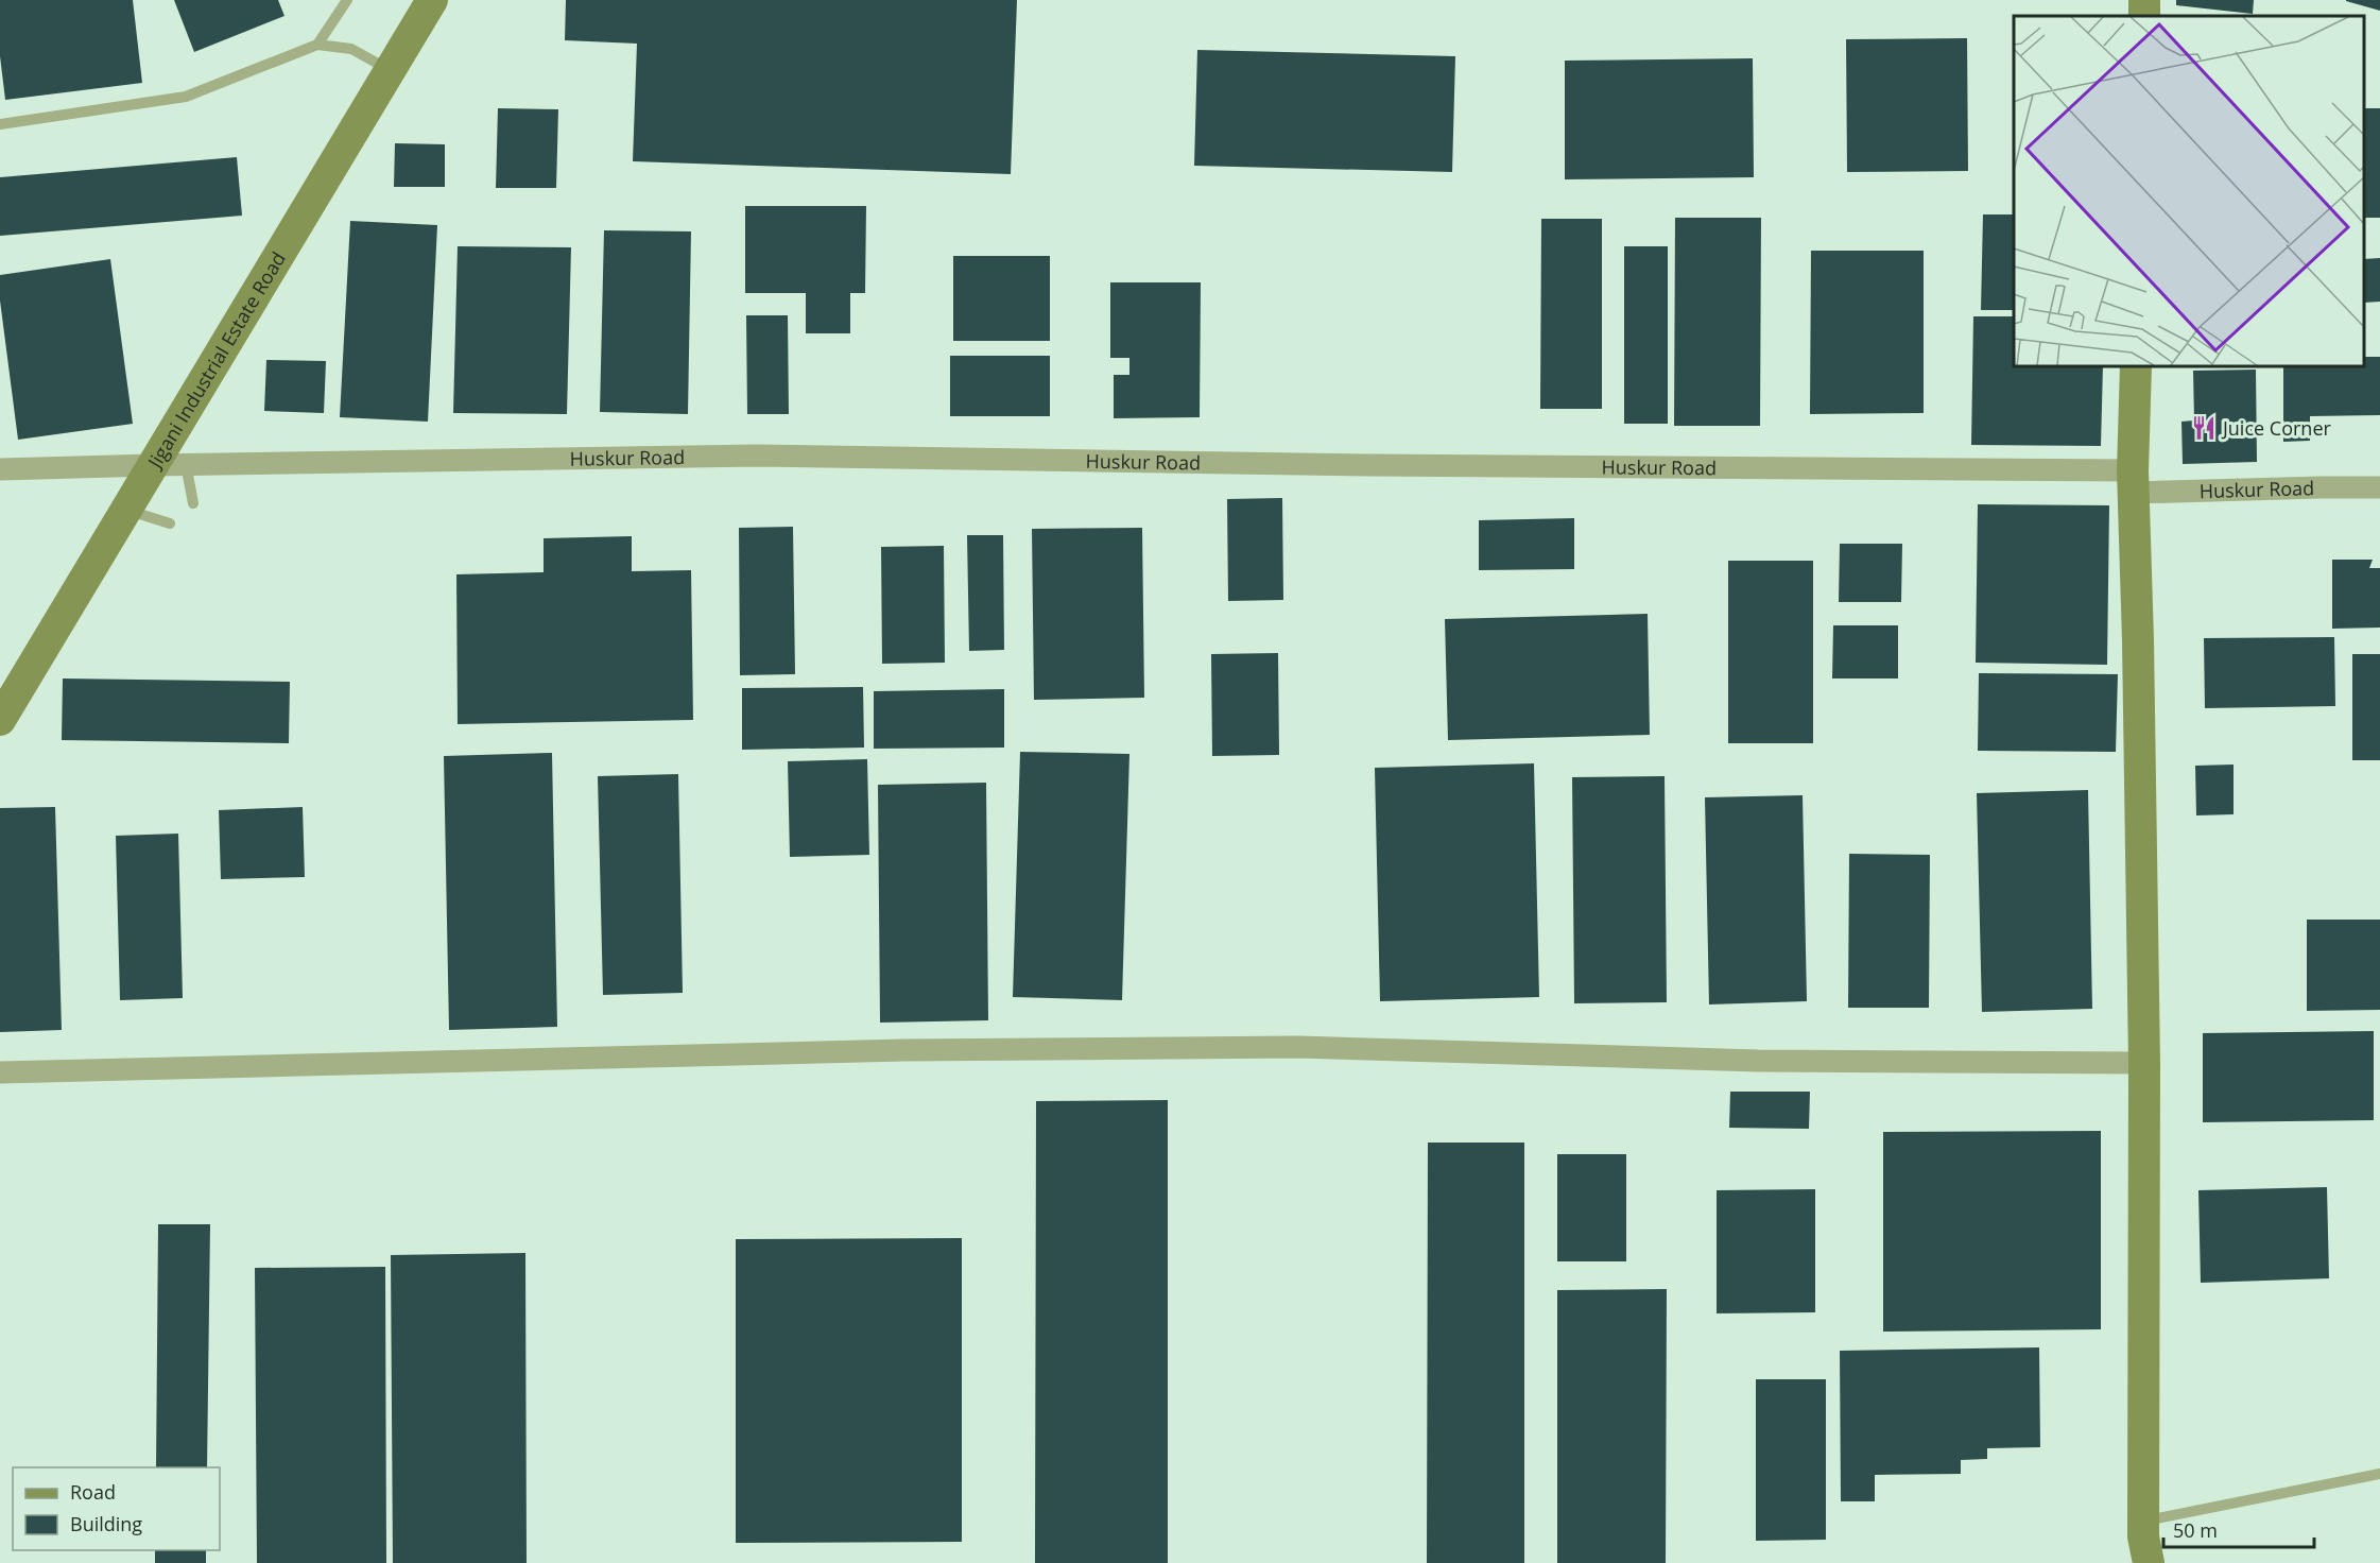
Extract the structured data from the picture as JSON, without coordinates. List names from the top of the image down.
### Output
{
  "streets": {
    "street": ["Jigani Industrial Estate Road", "Huskur Road"]
  },
  "crossings": [
    ["Jigani Industrial Estate Road", "Huskur Road"]
  ],
  "places": {
    "restaurant": ["Juice Corner"]
  },
  "legend": ["Road", "Building"],
  "scale_bar": "50 m"
}
